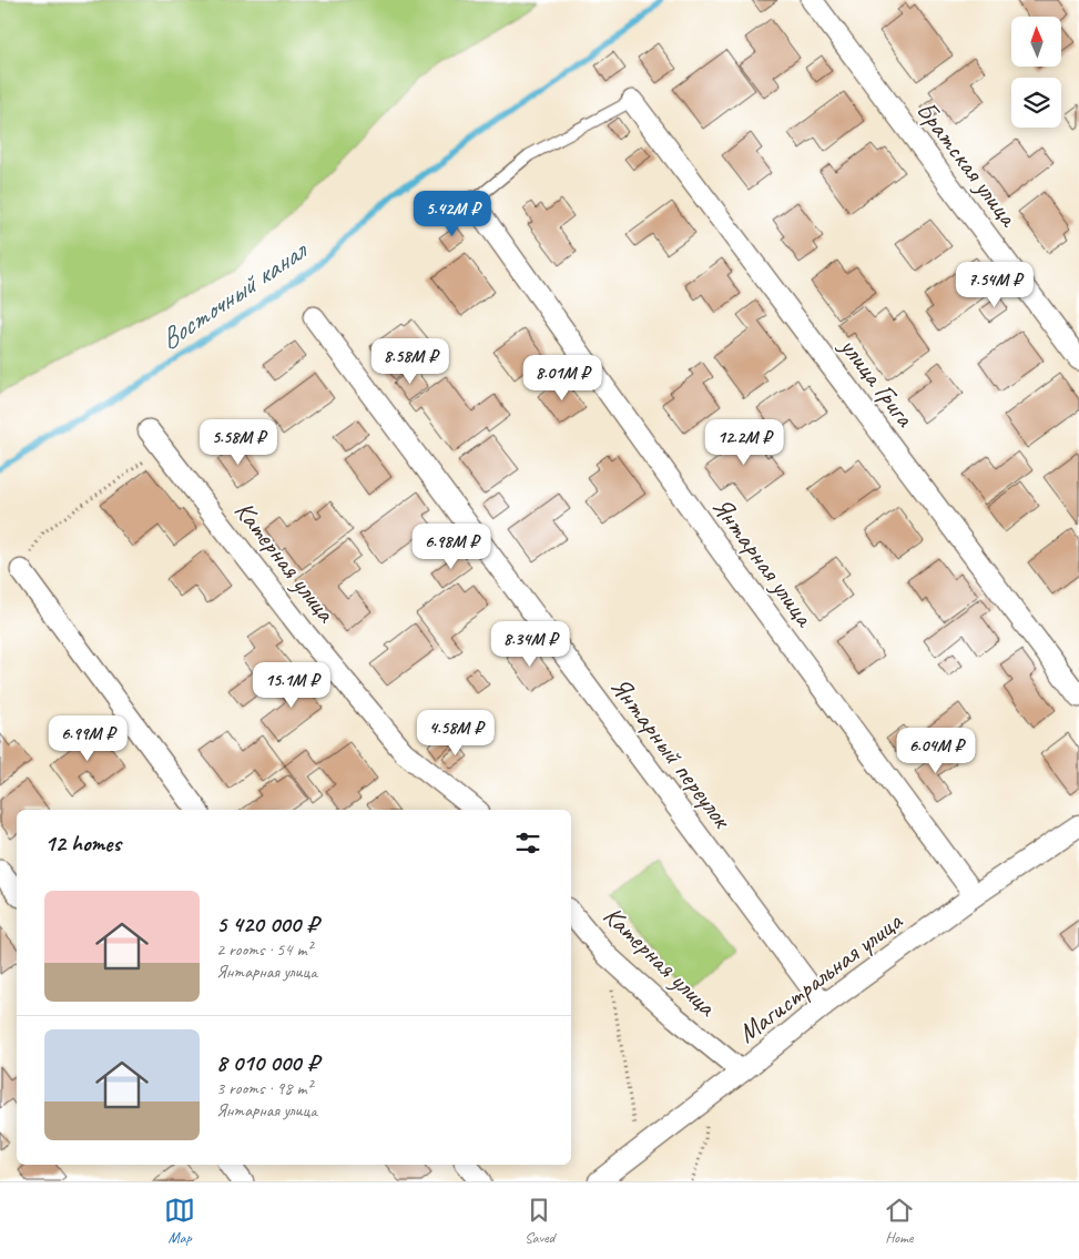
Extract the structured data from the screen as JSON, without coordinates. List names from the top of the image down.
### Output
{
  "streets": {
    "street": [
      "Братская улица",
      "улица Грига",
      "Катерная улица",
      "Янтарная улица",
      "Янтарный переулок",
      "Магистральная улица"
    ]
  },
  "crossings": [
    ["Катерная улица", "Магистральная улица"],
    ["Янтарная улица", "Магистральная улица"],
    ["Янтарный переулок", "Магистральная улица"]
  ],
  "water": ["Восточный канал"],
  "north": "top",
  "page": {
    "price": [
      "5.42M ₽",
      "7.54M ₽",
      "8.58M ₽",
      "8.01M ₽",
      "5.58M ₽",
      "12.2M ₽",
      "6.98M ₽",
      "8.34M ₽",
      "15.1M ₽",
      "4.58M ₽",
      "6.99M ₽",
      "6.04M ₽"
    ],
    "heading": "12 homes",
    "list": [
      {
        "name": "5 420 000 ₽",
        "note": "2 rooms · 54 m² · Янтарная улица"
      },
      {
        "name": "8 010 000 ₽",
        "note": "3 rooms · 98 m² · Янтарная улица"
      }
    ],
    "tabs": ["Map", "Saved", "Home"]
  }
}
